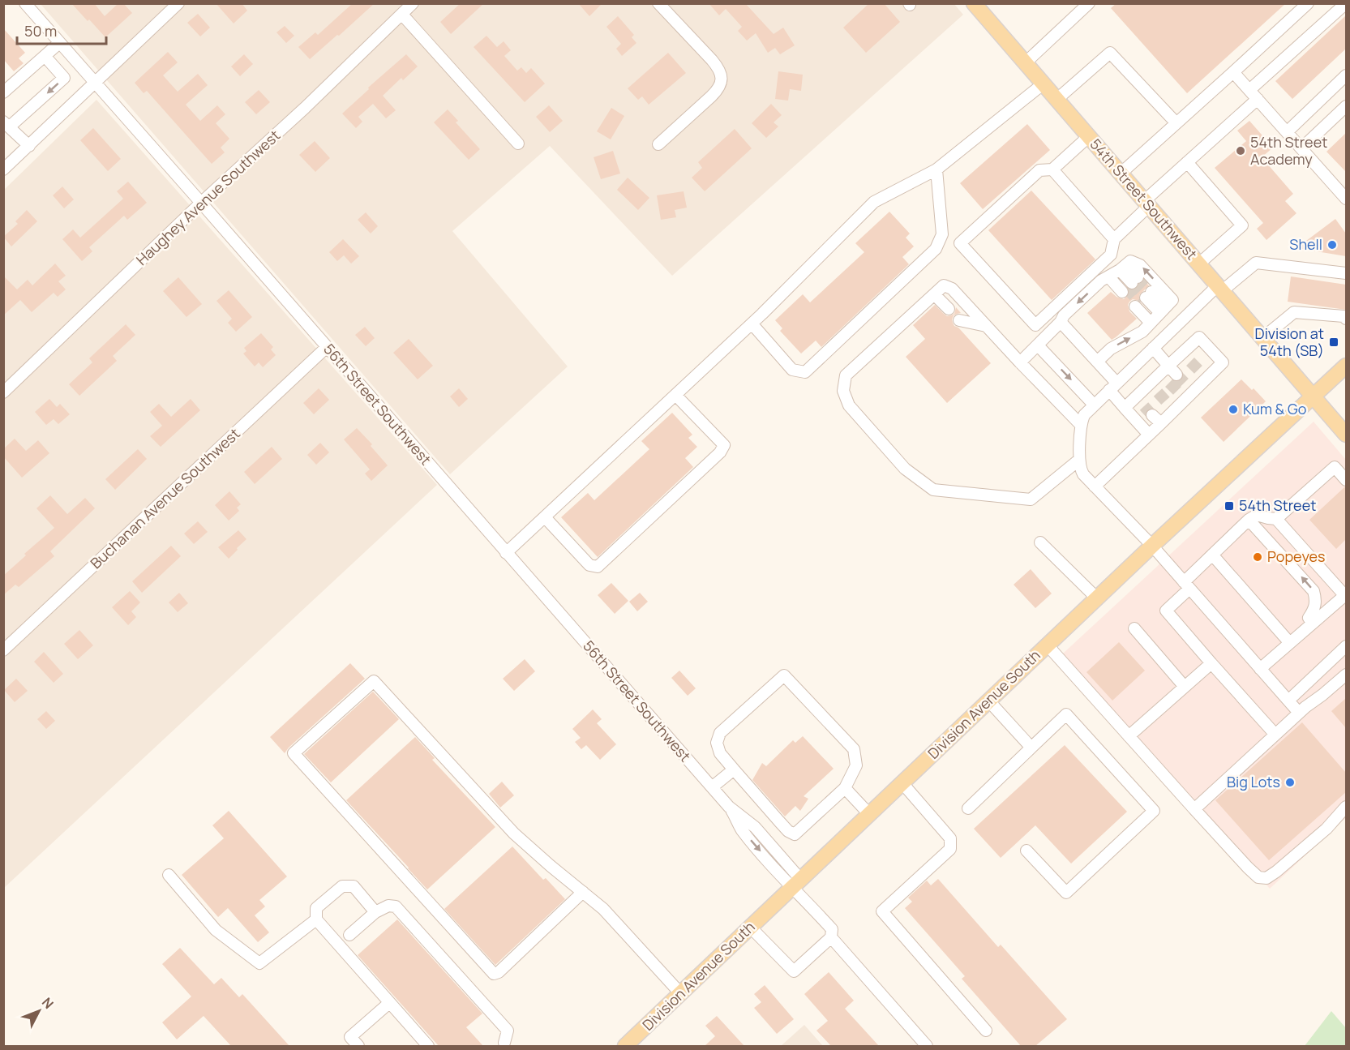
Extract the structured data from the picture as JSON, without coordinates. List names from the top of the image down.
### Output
{
  "streets": {
    "main road": ["54th Street Southwest", "Division Avenue South"],
    "street": ["Haughey Avenue Southwest", "56th Street Southwest", "Buchanan Avenue Southwest"]
  },
  "crossings": [
    ["Haughey Avenue Southwest", "56th Street Southwest"],
    ["54th Street Southwest", "Division Avenue South"],
    ["56th Street Southwest", "Buchanan Avenue Southwest"],
    ["56th Street Southwest", "Division Avenue South"]
  ],
  "places": {
    "other": [
      "54th Street Academy",
      "Shell",
      "Kum & Go",
      "Popeyes",
      "Big Lots"
    ],
    "transit": ["Division at 54th (SB)", "54th Street"]
  },
  "scale_bar": "50 m",
  "north": "top right"
}
